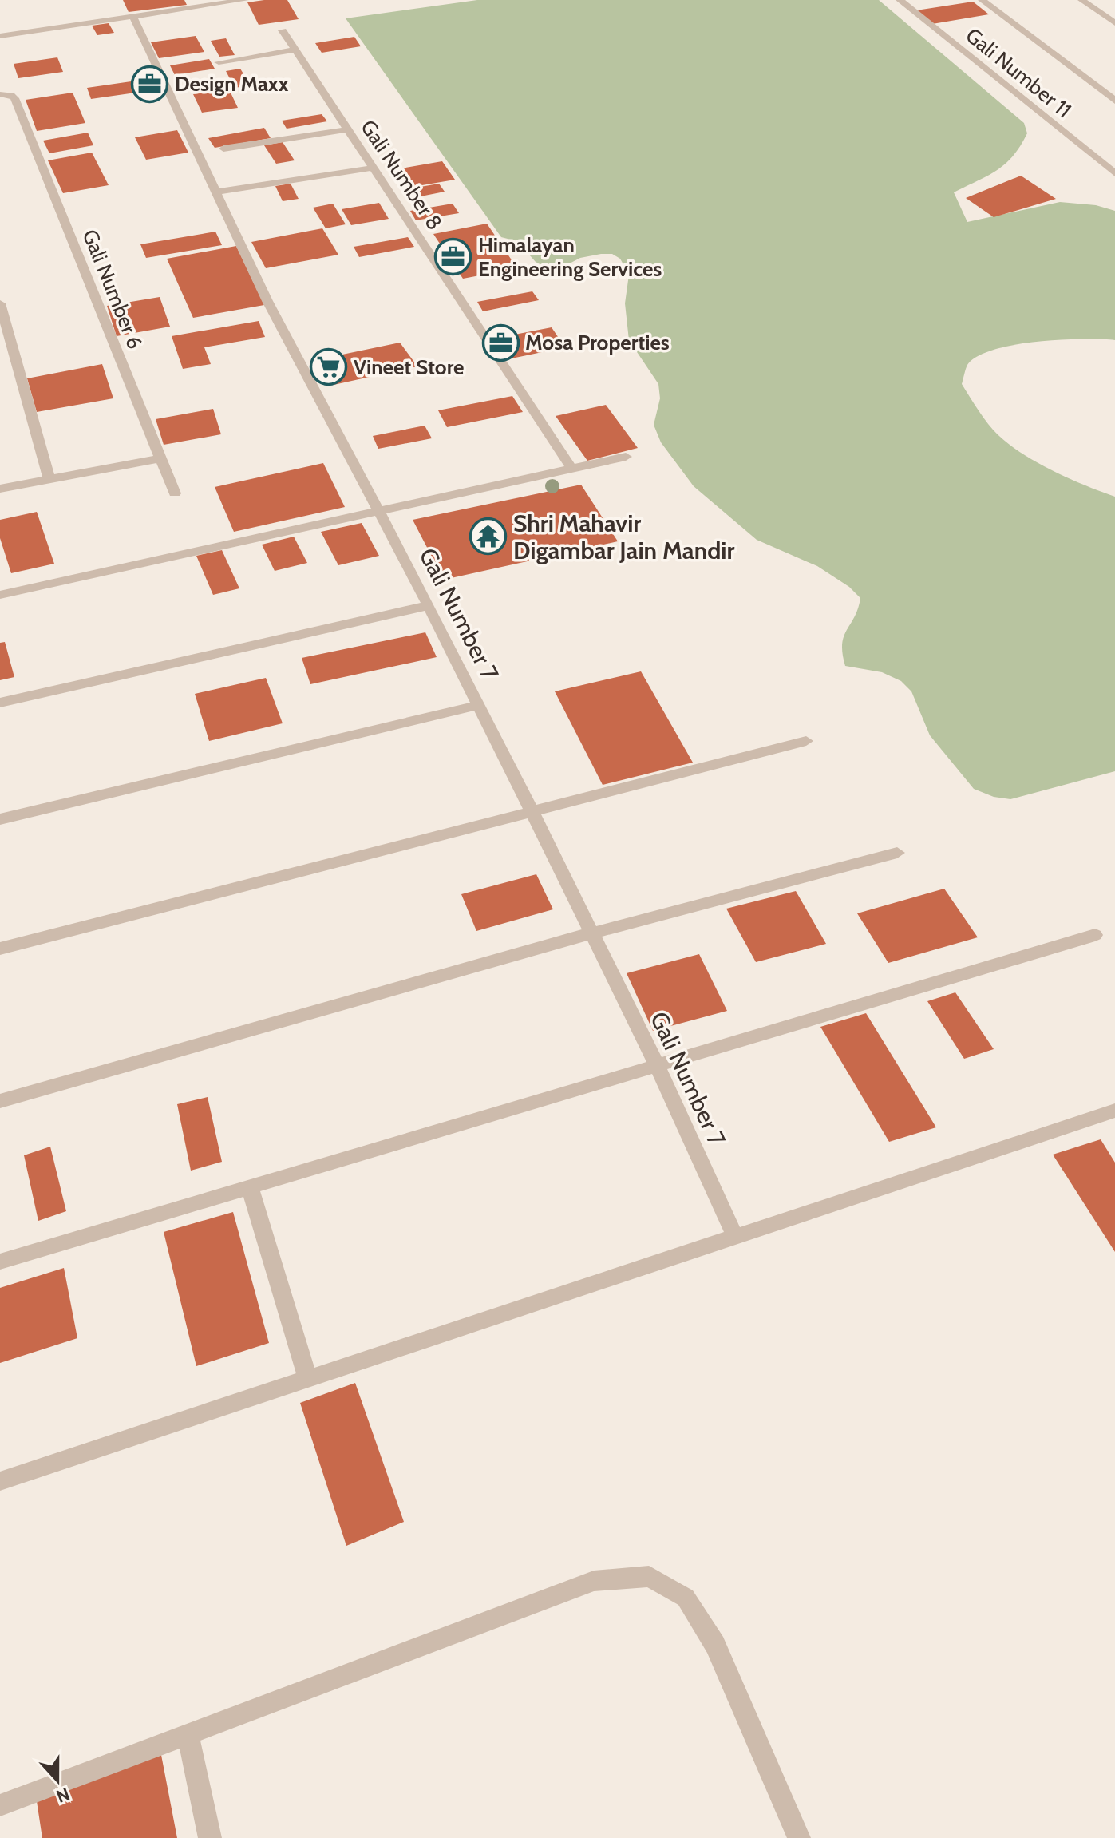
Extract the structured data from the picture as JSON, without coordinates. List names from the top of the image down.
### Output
{
  "streets": {
    "street": [
      "Gali Number 11",
      "Gali Number 8",
      "Gali Number 6",
      "Gali Number 7"
    ]
  },
  "places": {
    "office": ["Design Maxx", "Himalayan Engineering Services", "Mosa Properties"],
    "supermarket": ["Vineet Store"],
    "temple": ["Shri Mahavir Digambar Jain Mandir"]
  },
  "north": "bottom"
}
